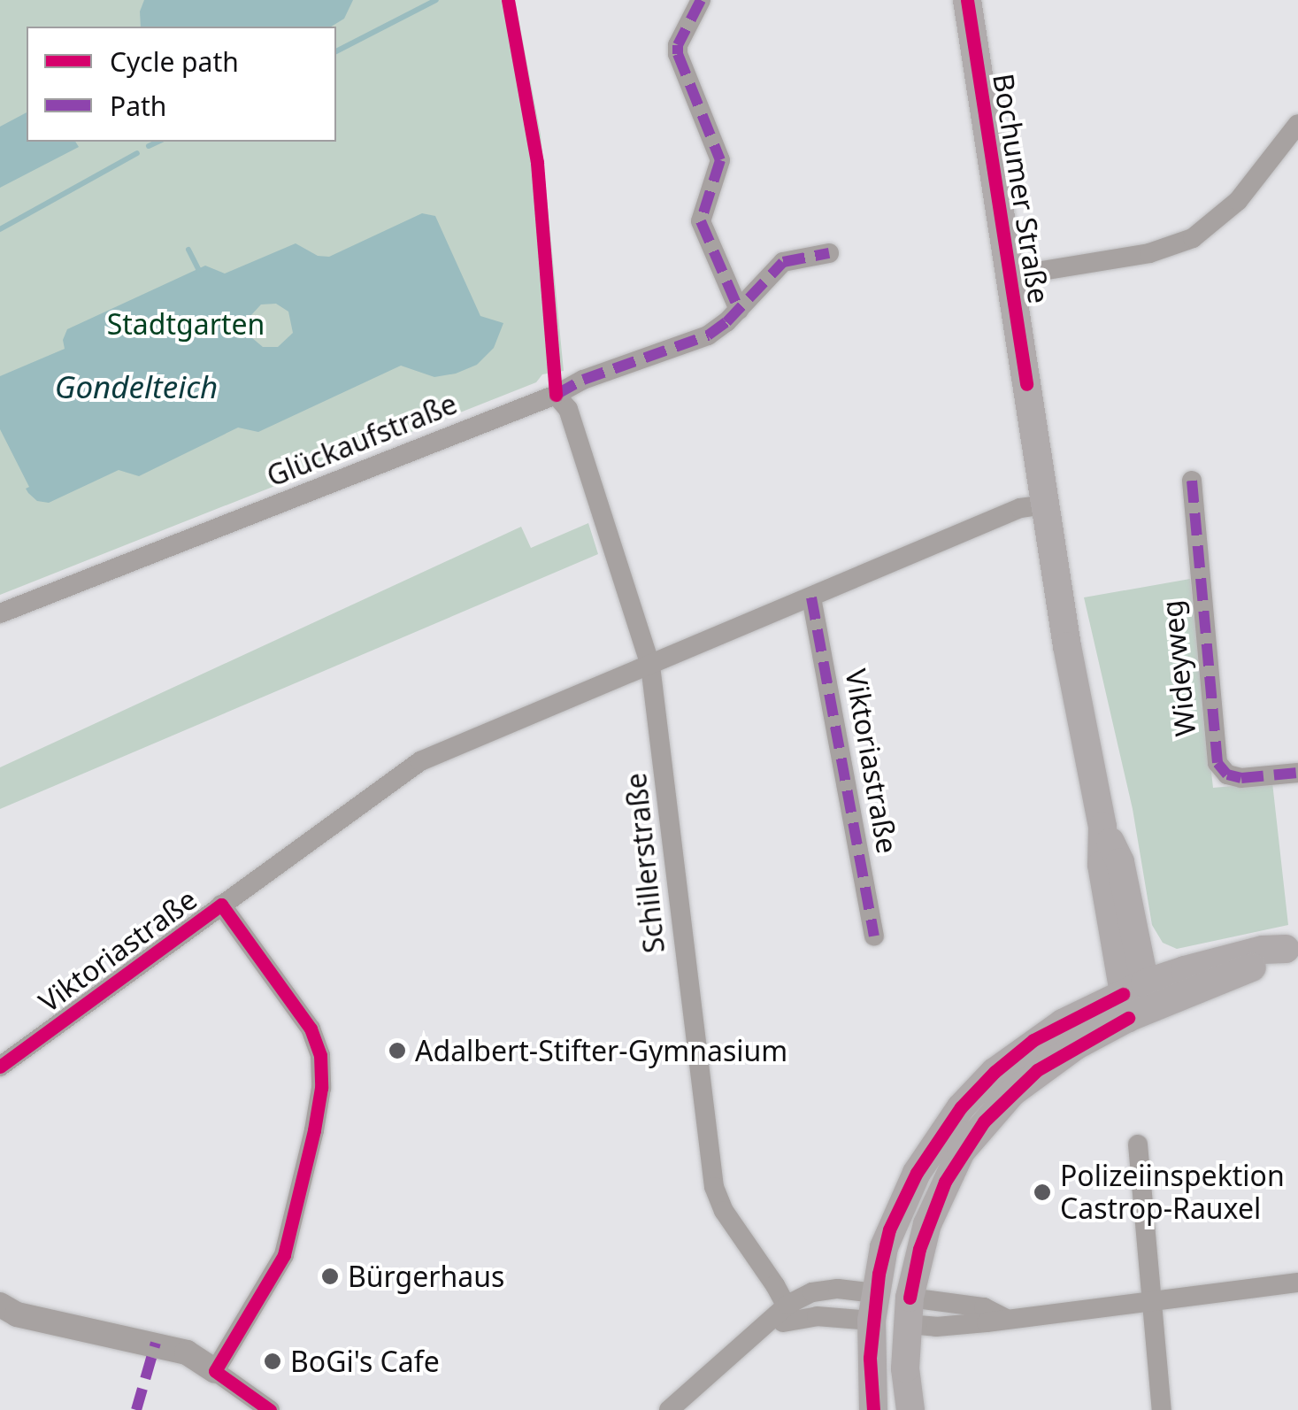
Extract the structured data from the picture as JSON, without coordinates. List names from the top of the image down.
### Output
{
  "streets": {
    "main road": ["Bochumer Straße"],
    "street": [
      "Glückaufstraße",
      "Wideyweg",
      "Viktoriastraße",
      "Schillerstraße"
    ]
  },
  "crossings": [
    ["Bochumer Straße", "Viktoriastraße"],
    ["Glückaufstraße", "Schillerstraße"],
    ["Viktoriastraße", "Schillerstraße"]
  ],
  "water": ["Gondelteich"],
  "parks": ["Stadtgarten"],
  "places": [
    "Adalbert-Stifter-Gymnasium",
    "Polizeiinspektion Castrop-Rauxel",
    "Bürgerhaus",
    "BoGi's Cafe"
  ],
  "legend": ["Cycle path", "Path"]
}
